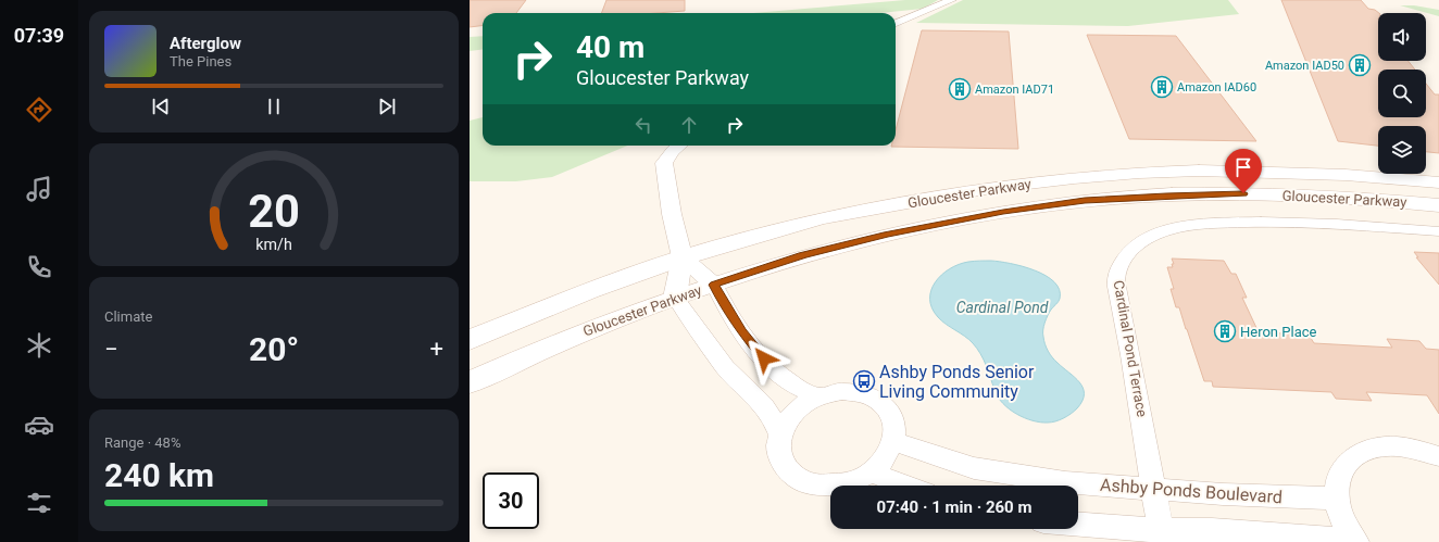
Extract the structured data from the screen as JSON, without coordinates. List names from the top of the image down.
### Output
{
  "streets": {
    "main road": ["Gloucester Parkway"],
    "street": ["Cardinal Pond Terrace", "Ashby Ponds Boulevard"]
  },
  "crossings": [
    ["Cardinal Pond Terrace", "Ashby Ponds Boulevard"]
  ],
  "water": ["Cardinal Pond"],
  "places": {
    "building": [
      "Amazon IAD50",
      "Amazon IAD60",
      "Amazon IAD71",
      "Heron Place"
    ],
    "bus stop": ["Ashby Ponds Senior Living Community"]
  },
  "page": {
    "tabs": "07:39",
    "turn": ["40 m", "Gloucester Parkway"],
    "song": ["Afterglow", "The Pines"],
    "tile": [
      "Climate",
      ["Range · 48%", "240 km"]
    ],
    "heat": ["−", "20°", "+"],
    "limit": "30",
    "trip": "07:40 · 1 min · 260 m",
    "gauge": ["20", "km/h"]
  }
}
